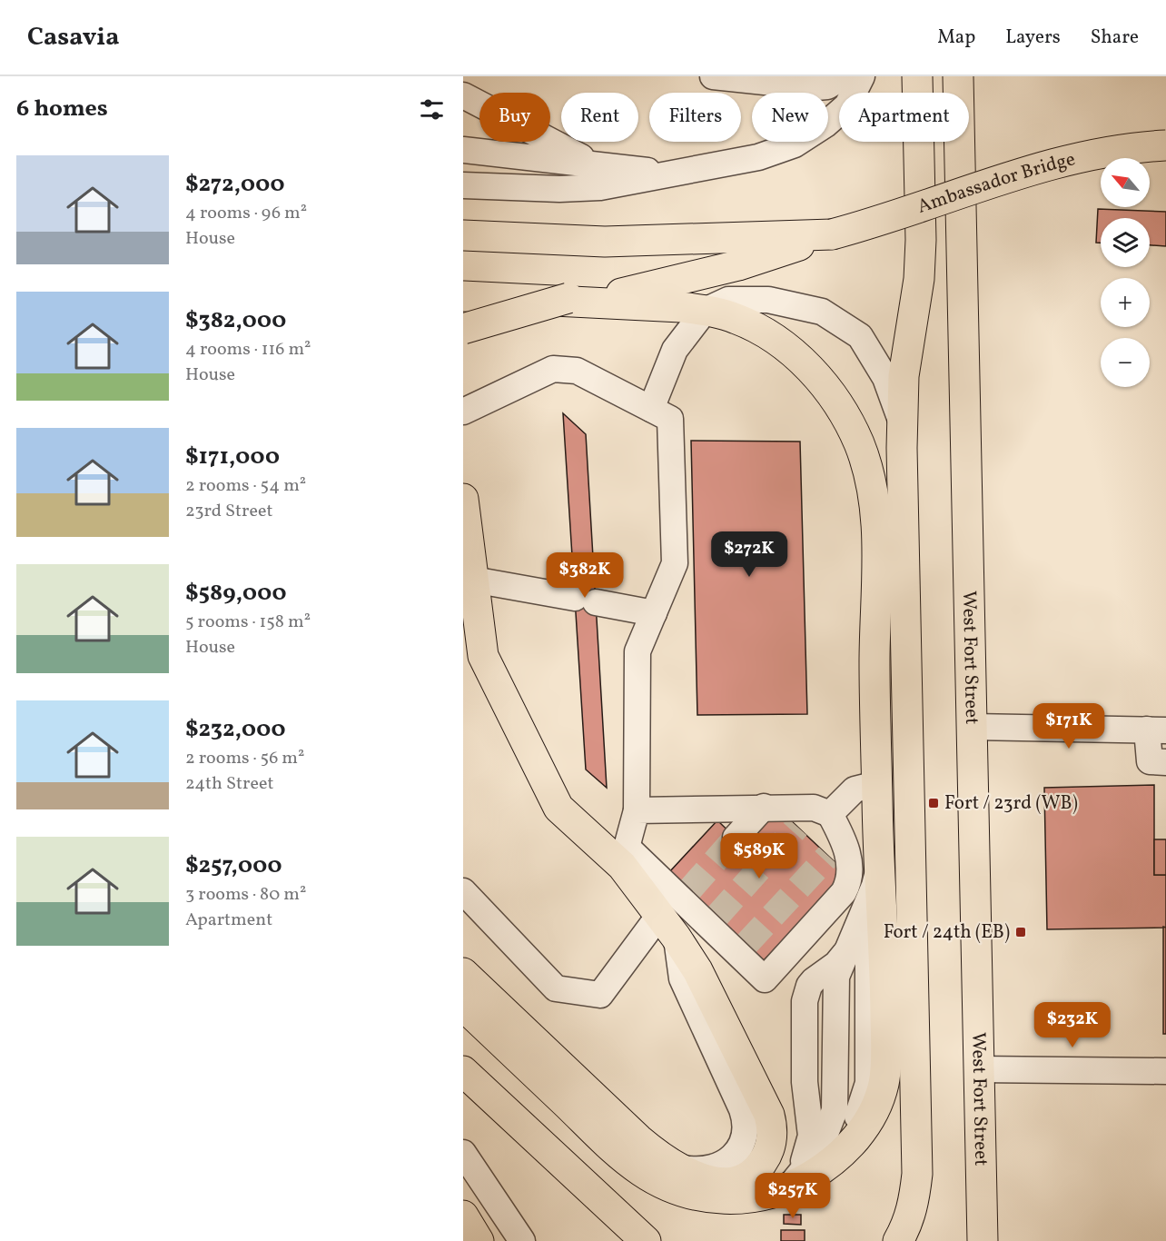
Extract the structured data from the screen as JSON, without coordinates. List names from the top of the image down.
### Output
{
  "streets": {
    "main road": ["Ambassador Bridge", "West Fort Street"]
  },
  "places": {
    "transit": ["Fort / 23rd (WB)", "Fort / 24th (EB)"]
  },
  "north": "top left",
  "page": {
    "header": "Casavia",
    "nav": ["Map", "Layers", "Share"],
    "heading": "6 homes",
    "chip": [
      "Buy",
      "Rent",
      "Filters",
      "New",
      "Apartment"
    ],
    "list": [
      {
        "name": "$272,000",
        "note": "4 rooms · 96 m² · House"
      },
      {
        "name": "$382,000",
        "note": "4 rooms · 116 m² · House"
      },
      {
        "name": "$171,000",
        "note": "2 rooms · 54 m² · 23rd Street"
      },
      {
        "name": "$589,000",
        "note": "5 rooms · 158 m² · House"
      },
      {
        "name": "$232,000",
        "note": "2 rooms · 56 m² · 24th Street"
      },
      {
        "name": "$257,000",
        "note": "3 rooms · 80 m² · Apartment"
      }
    ],
    "map_buttons": ["+", "−"],
    "price": [
      "$272K",
      "$382K",
      "$171K",
      "$589K",
      "$232K",
      "$257K"
    ]
  }
}
